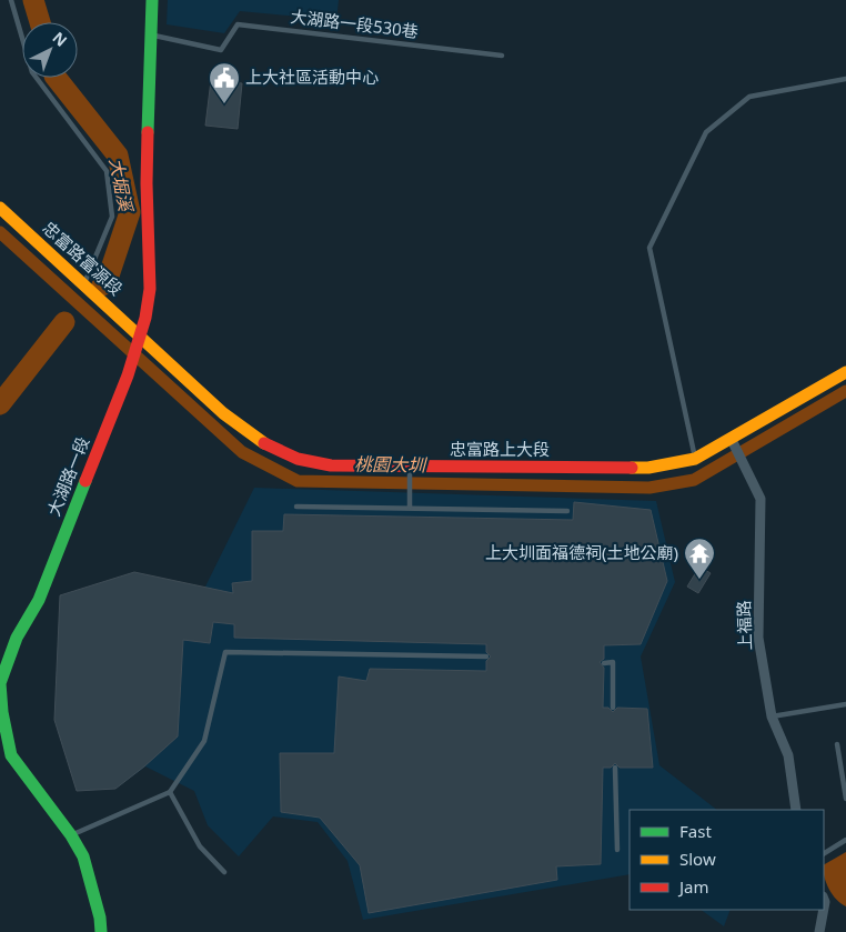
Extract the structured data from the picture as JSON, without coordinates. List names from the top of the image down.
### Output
{
  "streets": {
    "street": [
      "忠富路富源段",
      "忠富路上大段",
      "大湖路一段",
      "上福路"
    ],
    "lane": ["大湖路一段530巷"]
  },
  "crossings": [
    ["大湖路一段530巷", "大湖路一段"],
    ["忠富路富源段", "忠富路上大段"],
    ["忠富路富源段", "大湖路一段"],
    ["忠富路上大段", "大湖路一段"],
    ["忠富路上大段", "上福路"]
  ],
  "water": ["大堀溪", "桃園大圳"],
  "places": {
    "public building": ["上大社區活動中心"],
    "temple": ["上大圳面福德祠(土地公廟)"]
  },
  "legend": ["Fast", "Slow", "Jam"],
  "north": "top right"
}
